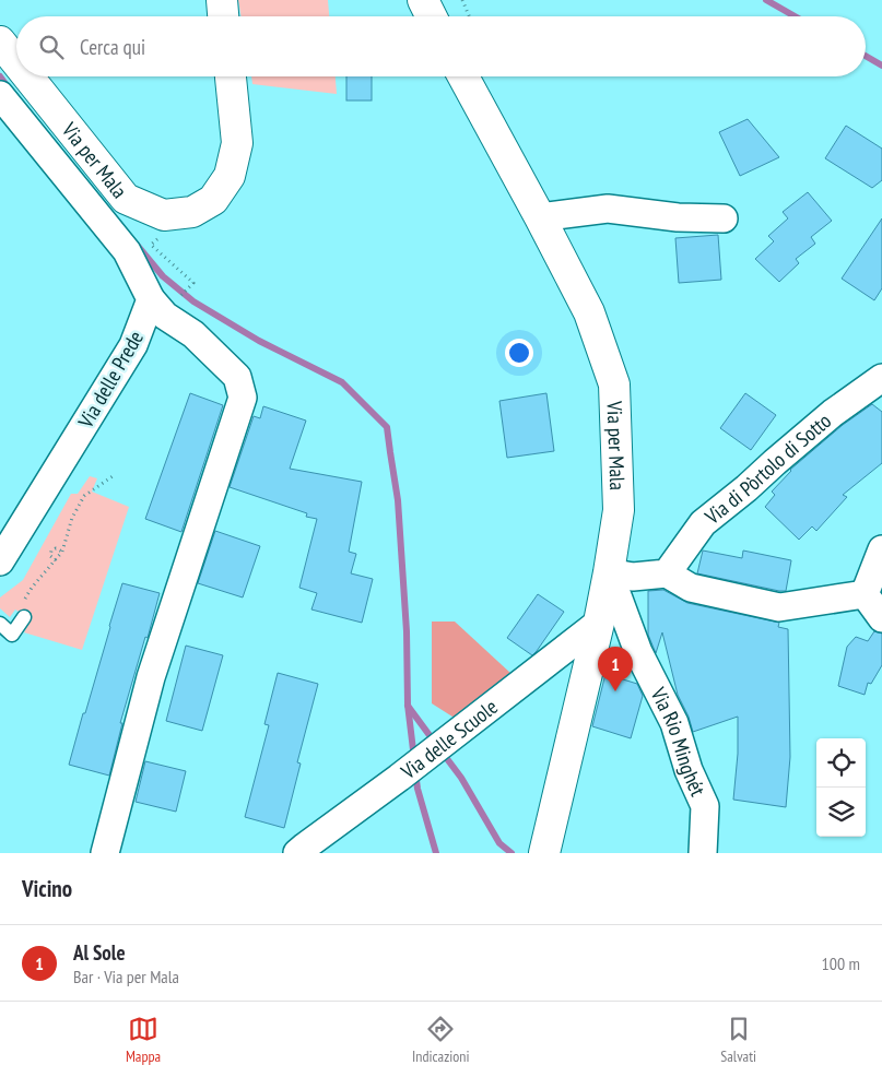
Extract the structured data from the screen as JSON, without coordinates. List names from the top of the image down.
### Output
{
  "streets": {
    "main road": ["Via per Mala"],
    "street": [
      "Via delle Prede",
      "Via di Pòrtolo di Sotto",
      "Via delle Scuole",
      "Via Rio Minghét"
    ]
  },
  "crossings": [
    ["Via per Mala", "Via delle Scuole"],
    ["Via per Mala", "Via Rio Minghét"]
  ],
  "page": {
    "search": "Cerca qui",
    "pins": "1",
    "heading": "Vicino",
    "list": [
      {
        "mark": "1",
        "name": "Al Sole",
        "note": "Bar · Via per Mala",
        "value": "100 m"
      }
    ],
    "nav": ["Mappa", "Indicazioni", "Salvati"]
  }
}
